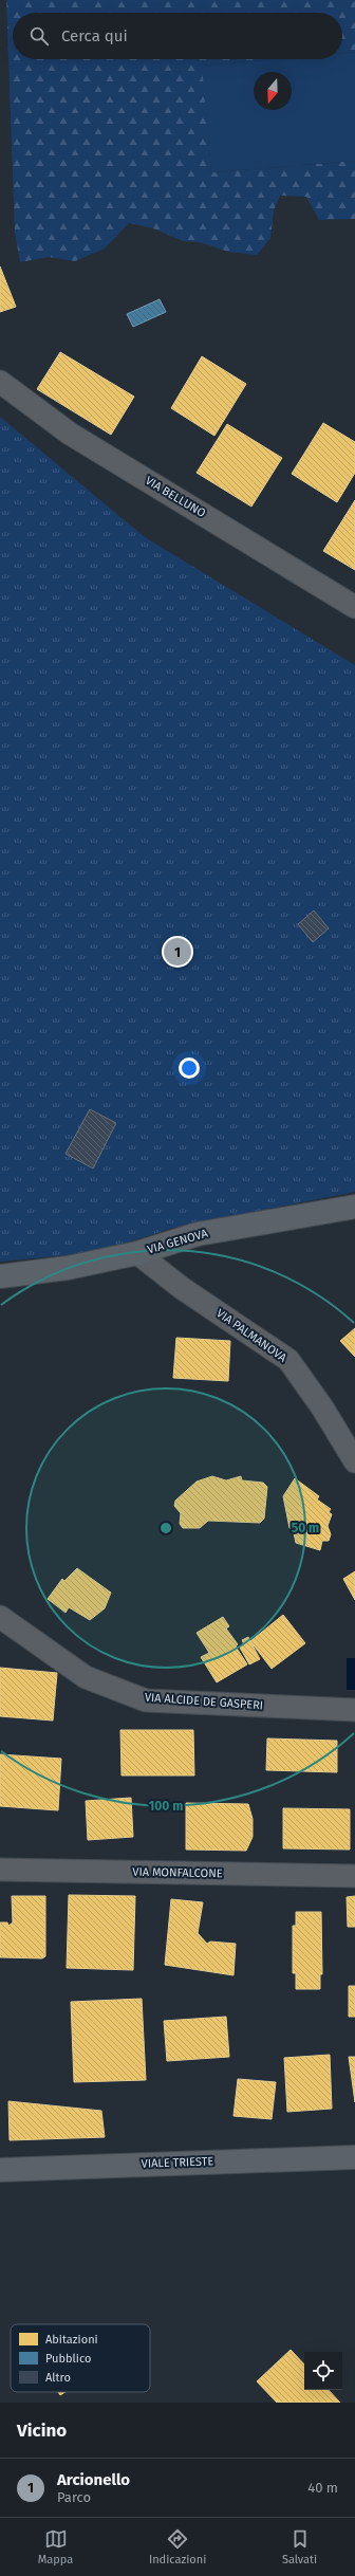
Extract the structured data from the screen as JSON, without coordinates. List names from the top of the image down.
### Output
{
  "streets": {
    "main road": ["VIA GENOVA", "VIALE TRIESTE"],
    "street": [
      "VIA BELLUNO",
      "VIA PALMANOVA",
      "VIA ALCIDE DE GASPERI",
      "VIA MONFALCONE"
    ]
  },
  "crossings": [
    ["VIA GENOVA", "VIA PALMANOVA"]
  ],
  "legend": ["Abitazioni", "Pubblico", "Altro"],
  "north": "bottom",
  "page": {
    "search": "Cerca qui",
    "pins": "1",
    "heading": "Vicino",
    "list": [
      {
        "mark": "1",
        "name": "Arcionello",
        "note": "Parco",
        "value": "40 m"
      }
    ],
    "nav": ["Mappa", "Indicazioni", "Salvati"]
  },
  "rings": ["50 m", "100 m"]
}
